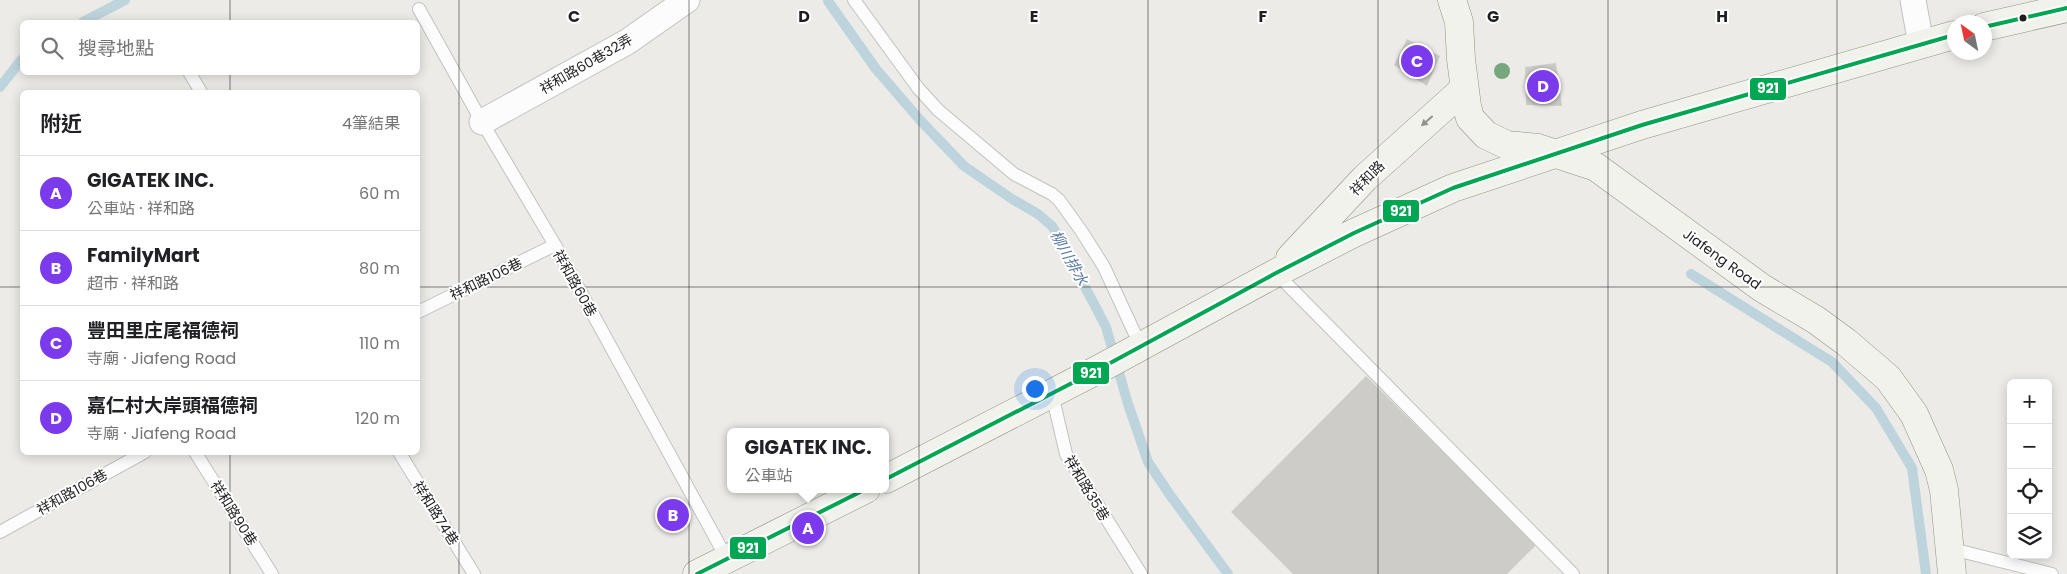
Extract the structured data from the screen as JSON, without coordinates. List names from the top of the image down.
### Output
{
  "streets": {
    "street": ["祥和路60巷32弄", "祥和路", "Jiafeng Road"],
    "lane": [
      "祥和路106巷",
      "祥和路60巷",
      "祥和路35巷",
      "祥和路90巷",
      "祥和路74巷"
    ]
  },
  "crossings": [
    ["祥和路60巷32弄", "祥和路60巷"],
    ["祥和路", "Jiafeng Road"],
    ["祥和路", "祥和路35巷"],
    ["祥和路106巷", "祥和路60巷"]
  ],
  "water": ["柳川排水"],
  "lines": ["transit line 921"],
  "north": "top left",
  "page": {
    "search": "搜尋地點",
    "pins": [
      "C",
      "D",
      "B",
      "A"
    ],
    "heading": ["附近", "4筆結果"],
    "list": [
      {
        "mark": "A",
        "name": "GIGATEK INC.",
        "note": "公車站 · 祥和路",
        "value": "60 m"
      },
      {
        "mark": "B",
        "name": "FamilyMart",
        "note": "超市 · 祥和路",
        "value": "80 m"
      },
      {
        "mark": "C",
        "name": "豐田里庄尾福德祠",
        "note": "寺廟 · Jiafeng Road",
        "value": "110 m"
      },
      {
        "mark": "D",
        "name": "嘉仁村大岸頭福德祠",
        "note": "寺廟 · Jiafeng Road",
        "value": "120 m"
      }
    ],
    "map_buttons": ["+", "−"],
    "popup": ["GIGATEK INC.", "公車站"]
  },
  "grid": {
    "columns": [
      "C",
      "D",
      "E",
      "F",
      "G",
      "H"
    ]
  }
}
